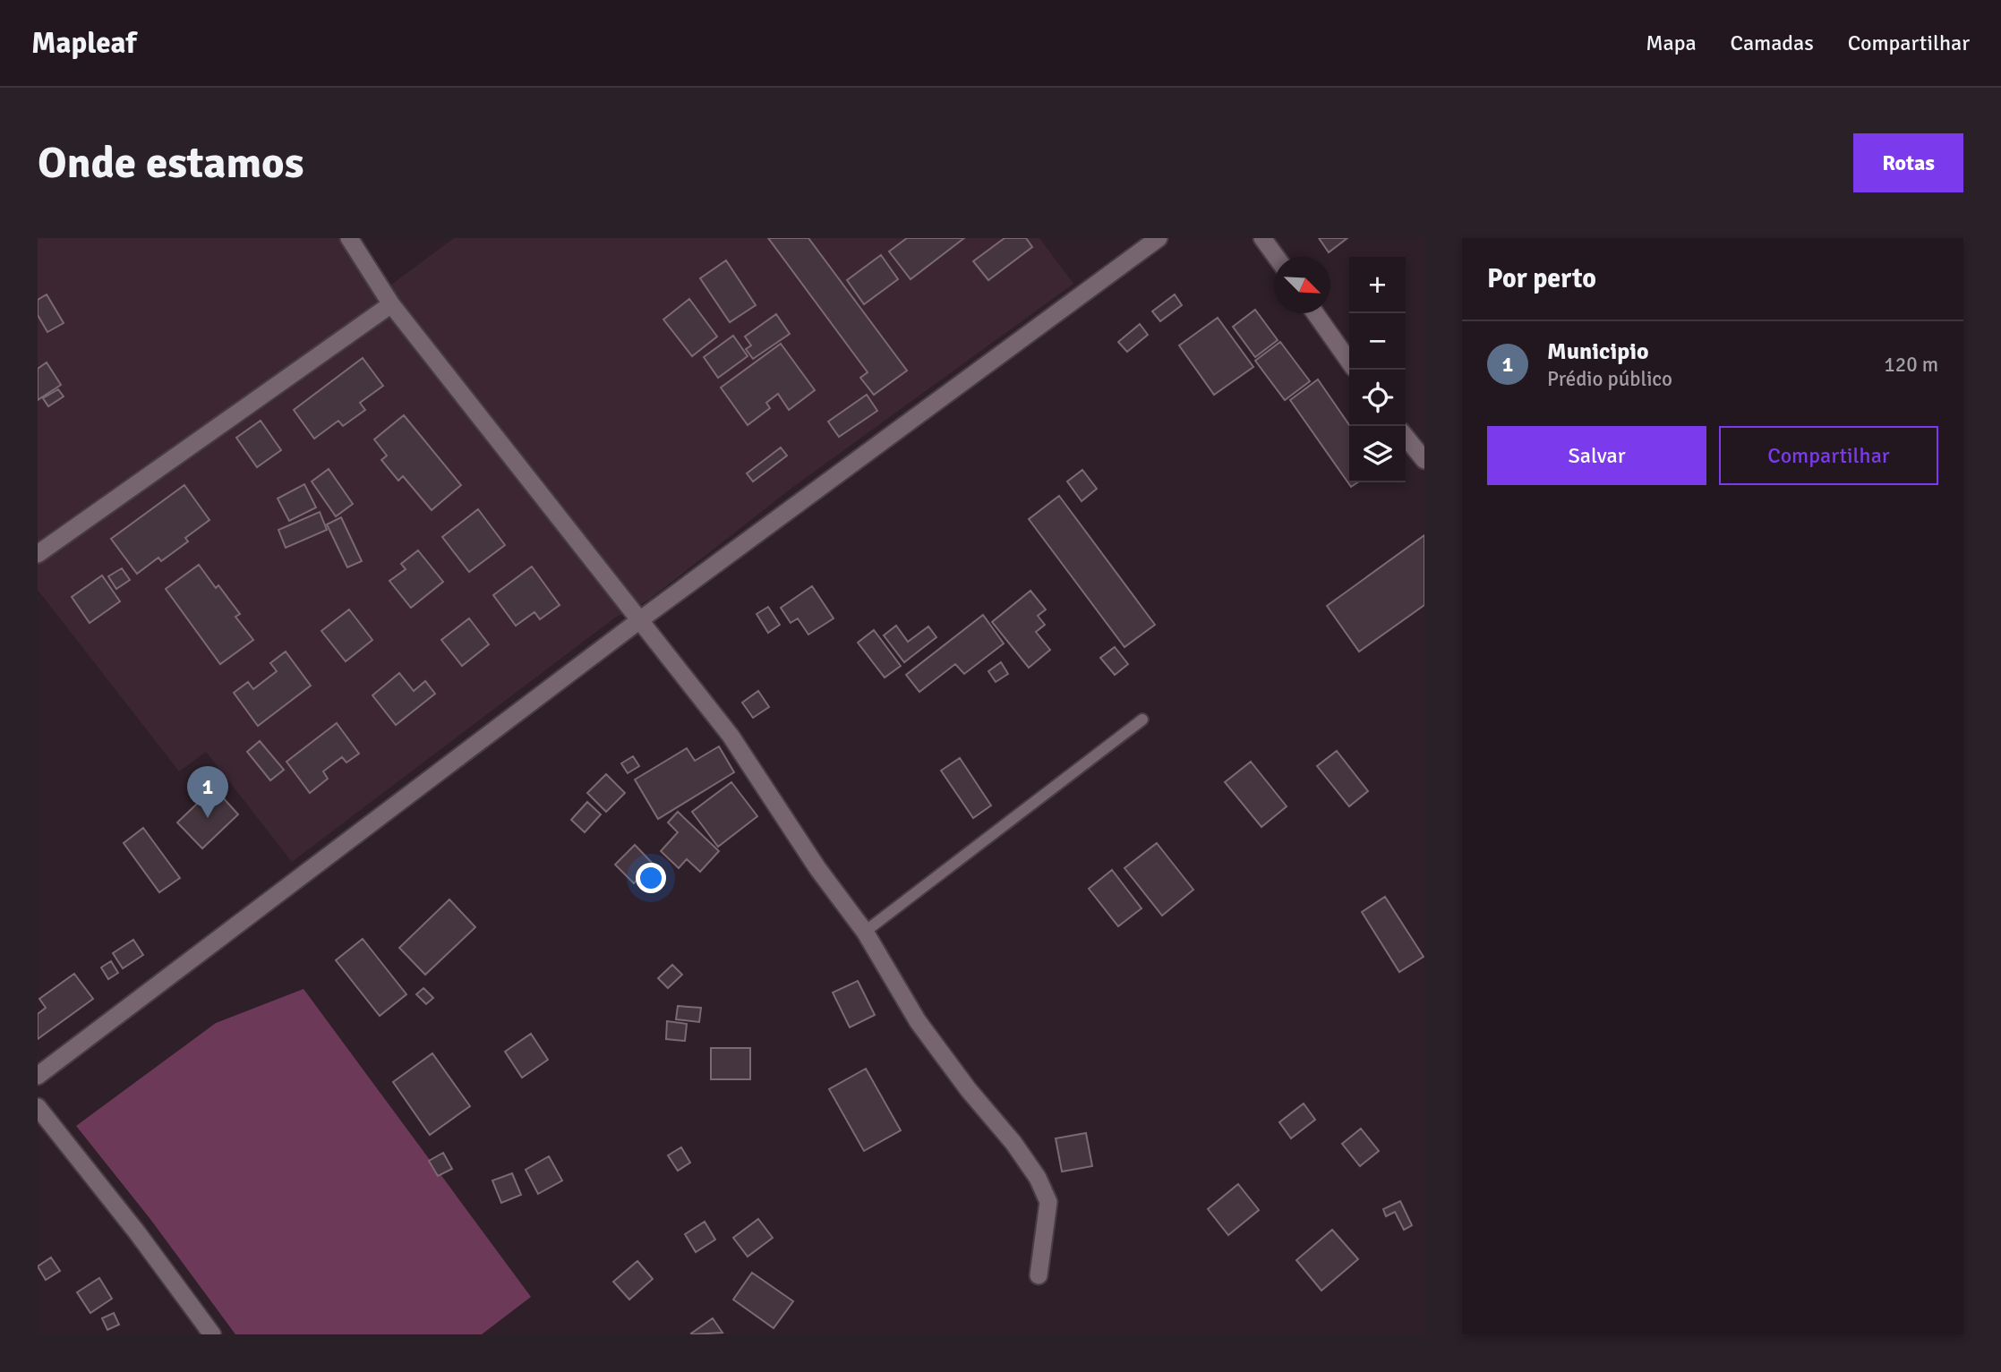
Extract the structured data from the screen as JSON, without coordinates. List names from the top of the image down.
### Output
{
  "north": "bottom right",
  "page": {
    "header": "Mapleaf",
    "nav": ["Mapa", "Camadas", "Compartilhar"],
    "buttons": [
      "Rotas",
      ["Salvar", "Compartilhar"]
    ],
    "title": "Onde estamos",
    "heading": "Por perto",
    "map_buttons": ["+", "−"],
    "list": [
      {
        "mark": "1",
        "name": "Municipio",
        "note": "Prédio público",
        "value": "120 m"
      }
    ],
    "pins": "1"
  }
}
